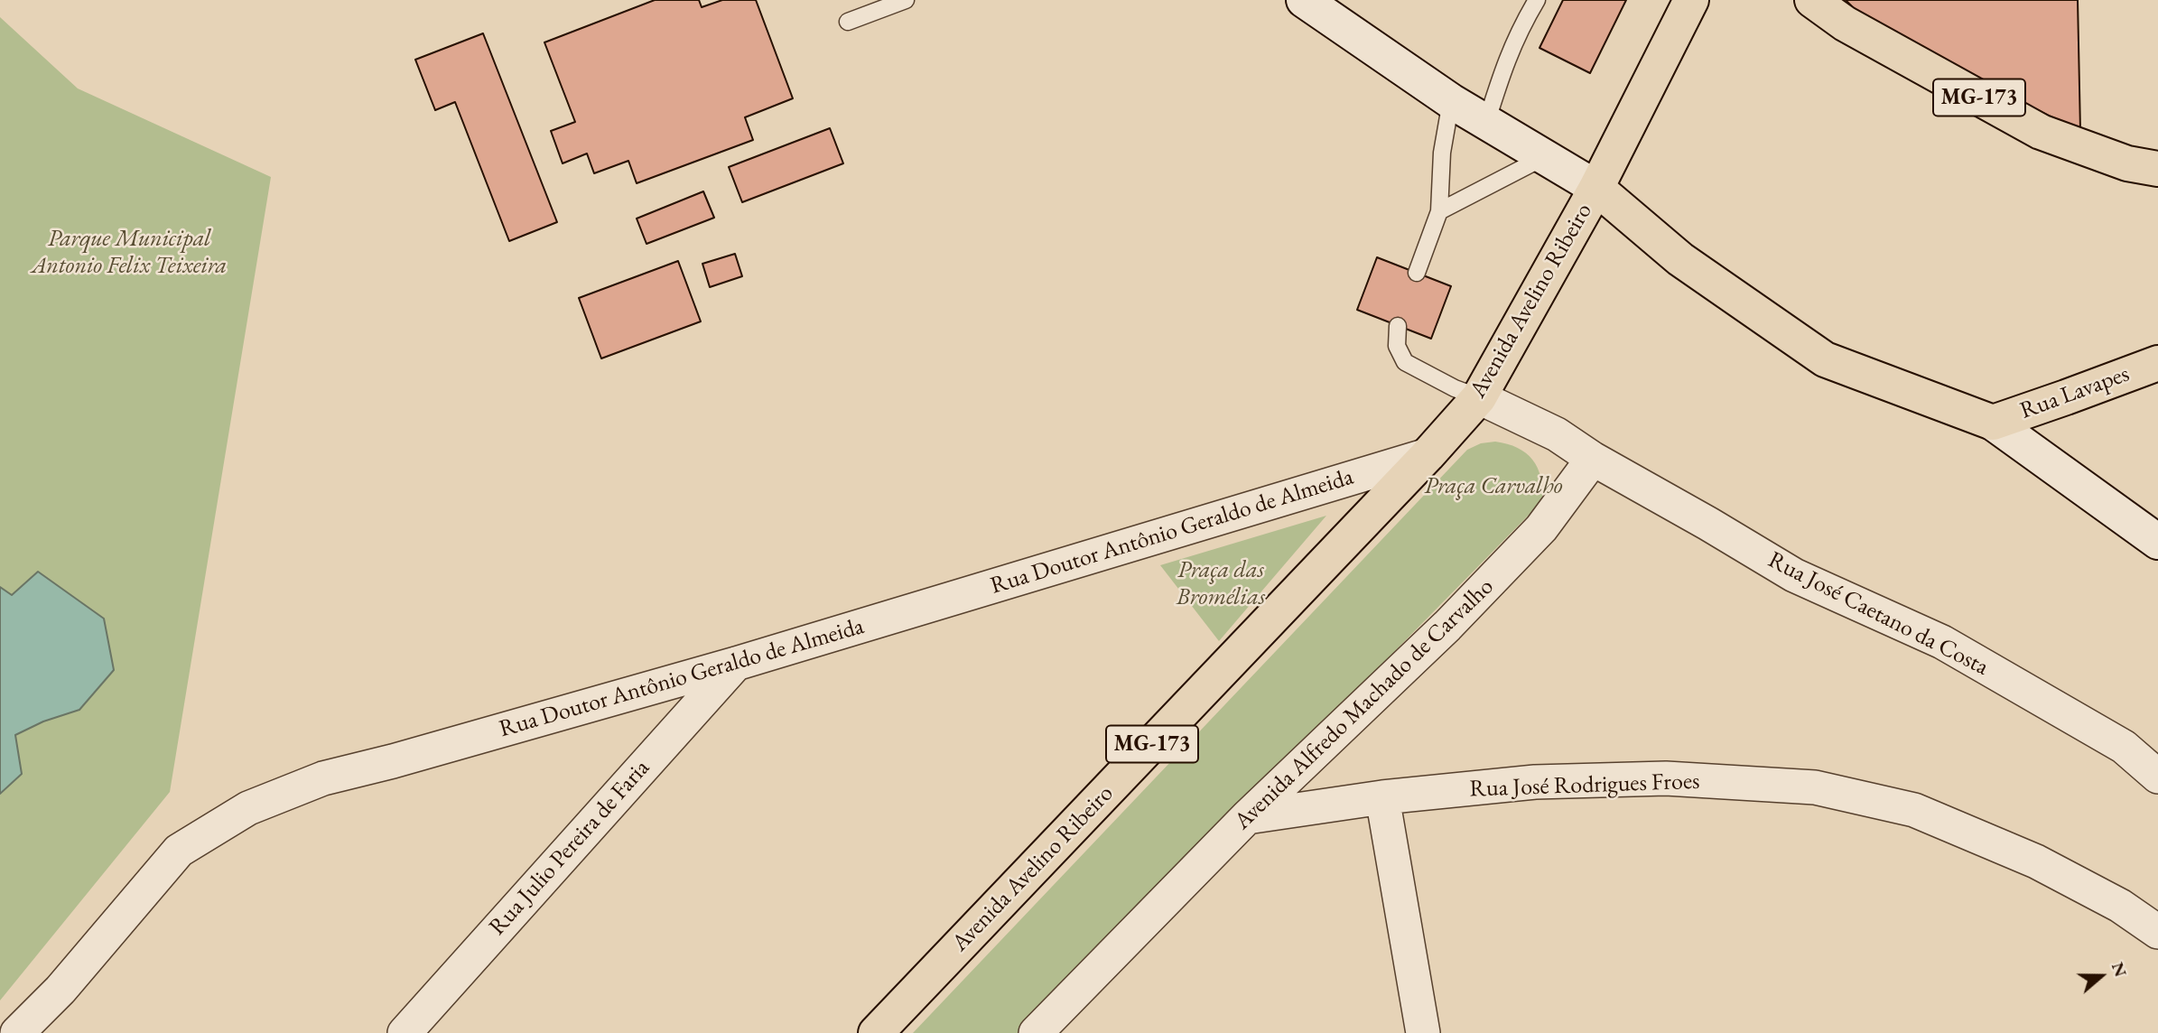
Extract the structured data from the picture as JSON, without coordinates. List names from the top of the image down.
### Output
{
  "streets": {
    "highway": ["MG-173", "Avenida Avelino Ribeiro", "Rua Lavapes"],
    "street": [
      "Rua Doutor Antônio Geraldo de Almeida",
      "Rua José Caetano da Costa",
      "Avenida Alfredo Machado de Carvalho",
      "Rua José Rodrigues Froes",
      "Rua Julio Pereira de Faria"
    ]
  },
  "crossings": [
    ["Avenida Avelino Ribeiro", "Rua Doutor Antônio Geraldo de Almeida"],
    ["Rua Doutor Antônio Geraldo de Almeida", "Rua Julio Pereira de Faria"],
    ["Rua José Caetano da Costa", "Avenida Alfredo Machado de Carvalho"],
    ["Avenida Alfredo Machado de Carvalho", "Rua José Rodrigues Froes"]
  ],
  "parks": ["Parque Municipal Antonio Felix Teixeira", "Praça Carvalho", "Praça das Bromélias"],
  "north": "right"
}
